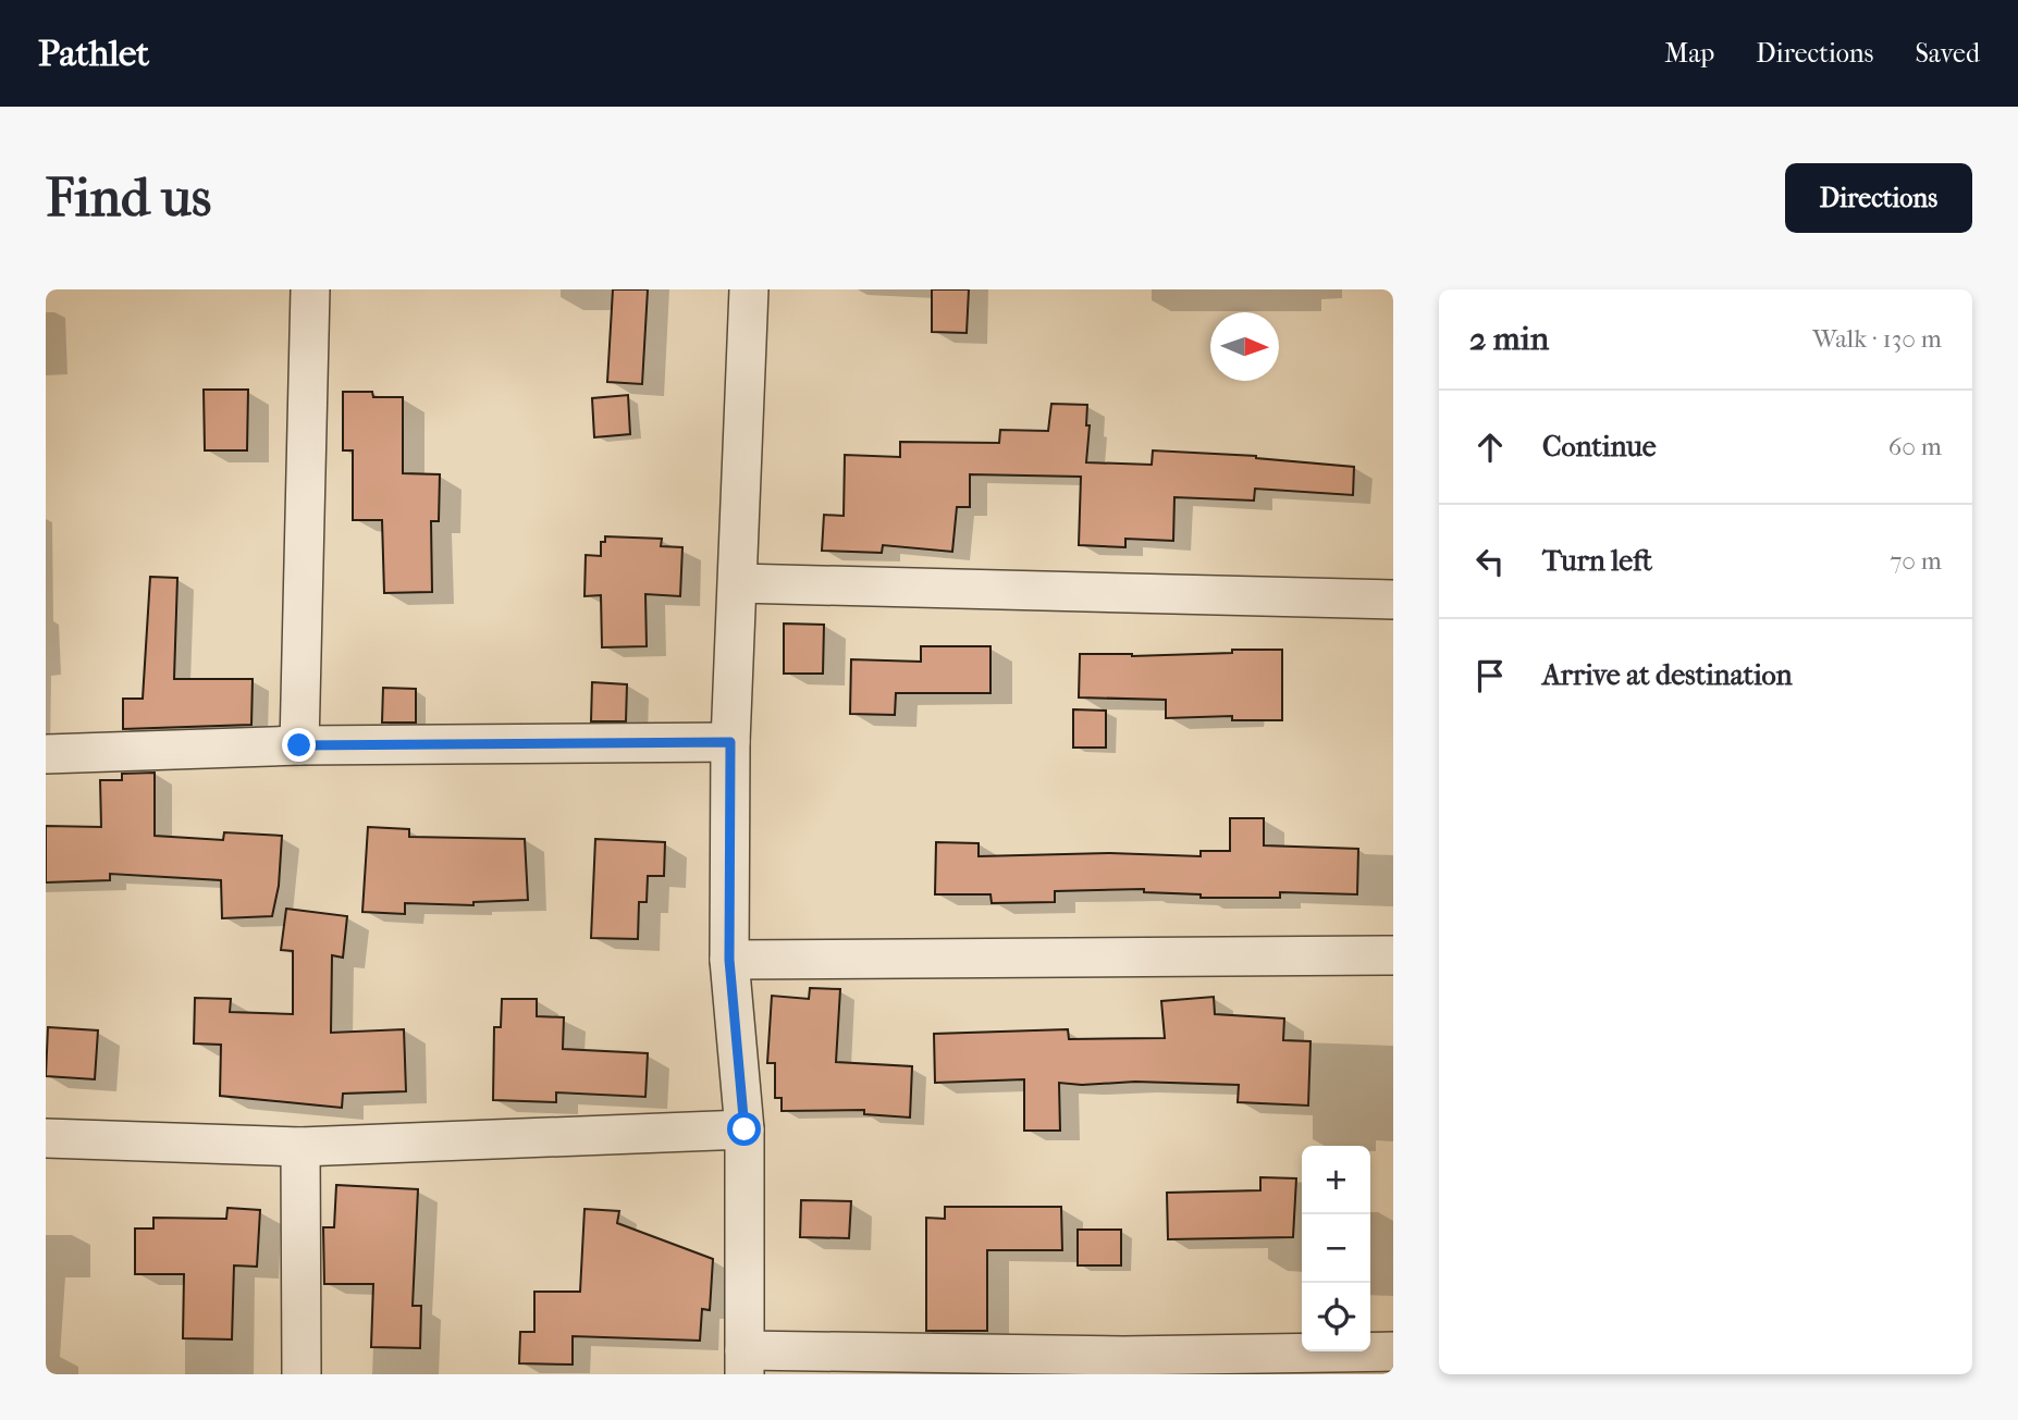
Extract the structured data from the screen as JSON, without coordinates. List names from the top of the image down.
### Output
{
  "north": "right",
  "page": {
    "header": "Pathlet",
    "nav": ["Map", "Directions", "Saved"],
    "buttons": "Directions",
    "title": "Find us",
    "heading": ["2 min", "Walk · 130 m"],
    "list": [
      ["Continue", "60 m"],
      ["Turn left", "70 m"],
      "Arrive at destination"
    ],
    "map_buttons": ["+", "−"]
  }
}
